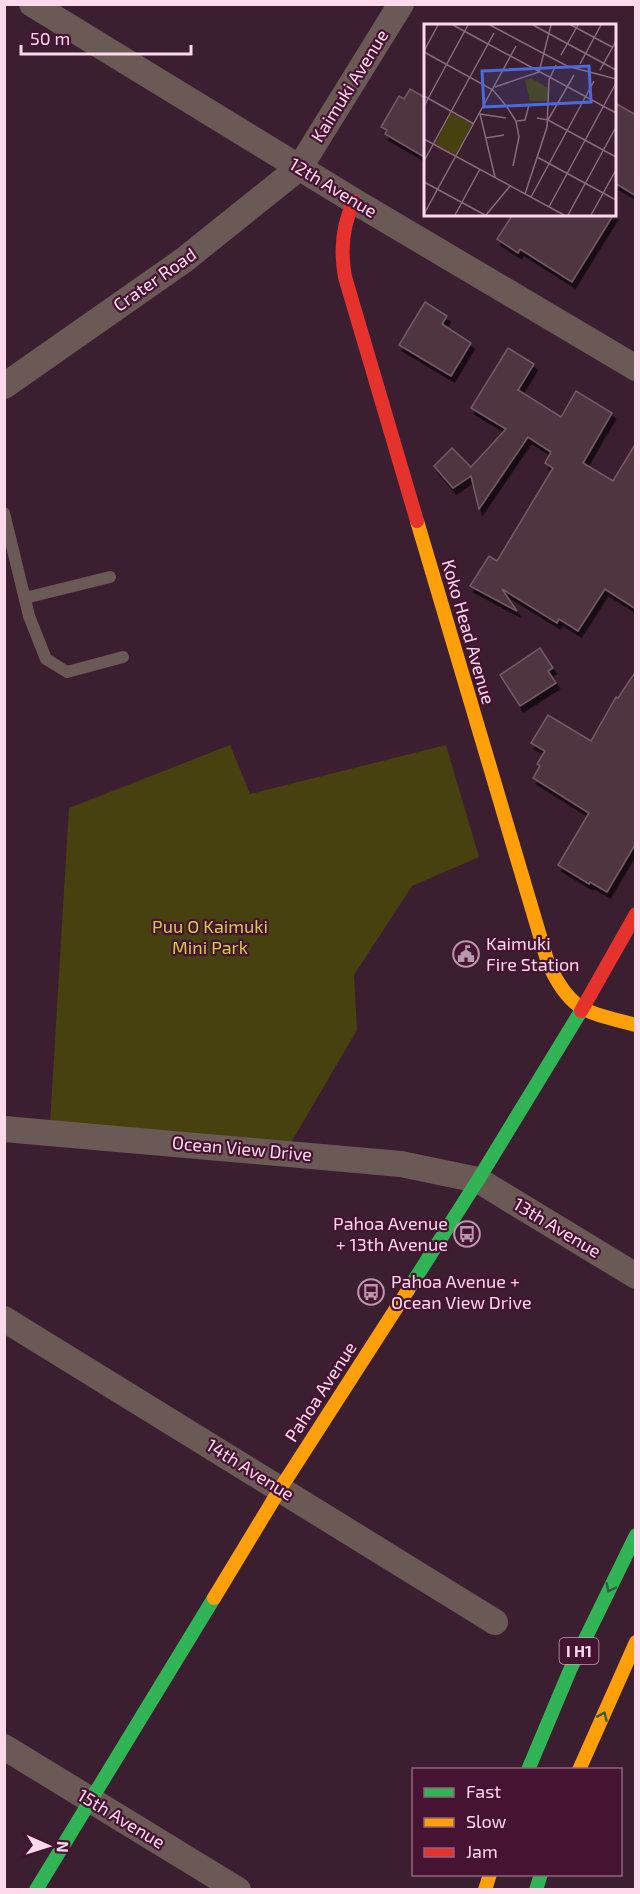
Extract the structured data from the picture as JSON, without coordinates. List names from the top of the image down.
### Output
{
  "streets": {
    "main road": ["Koko Head Avenue", "Pahoa Avenue", "I H1"],
    "street": [
      "Kaimuki Avenue",
      "12th Avenue",
      "Crater Road",
      "Ocean View Drive",
      "13th Avenue",
      "14th Avenue",
      "15th Avenue"
    ]
  },
  "crossings": [
    ["Kaimuki Avenue", "12th Avenue"],
    ["Kaimuki Avenue", "Crater Road"],
    ["12th Avenue", "Crater Road"],
    ["12th Avenue", "Koko Head Avenue"],
    ["Koko Head Avenue", "Pahoa Avenue"],
    ["Ocean View Drive", "13th Avenue"],
    ["Ocean View Drive", "Pahoa Avenue"],
    ["13th Avenue", "Pahoa Avenue"],
    ["Pahoa Avenue", "14th Avenue"],
    ["Pahoa Avenue", "15th Avenue"]
  ],
  "parks": ["Puu O Kaimuki Mini Park"],
  "places": {
    "public building": ["Kaimuki Fire Station"],
    "bus stop": ["Pahoa Avenue + 13th Avenue", "Pahoa Avenue + Ocean View Drive"]
  },
  "legend": ["Fast", "Slow", "Jam"],
  "scale_bar": "50 m",
  "north": "right"
}
